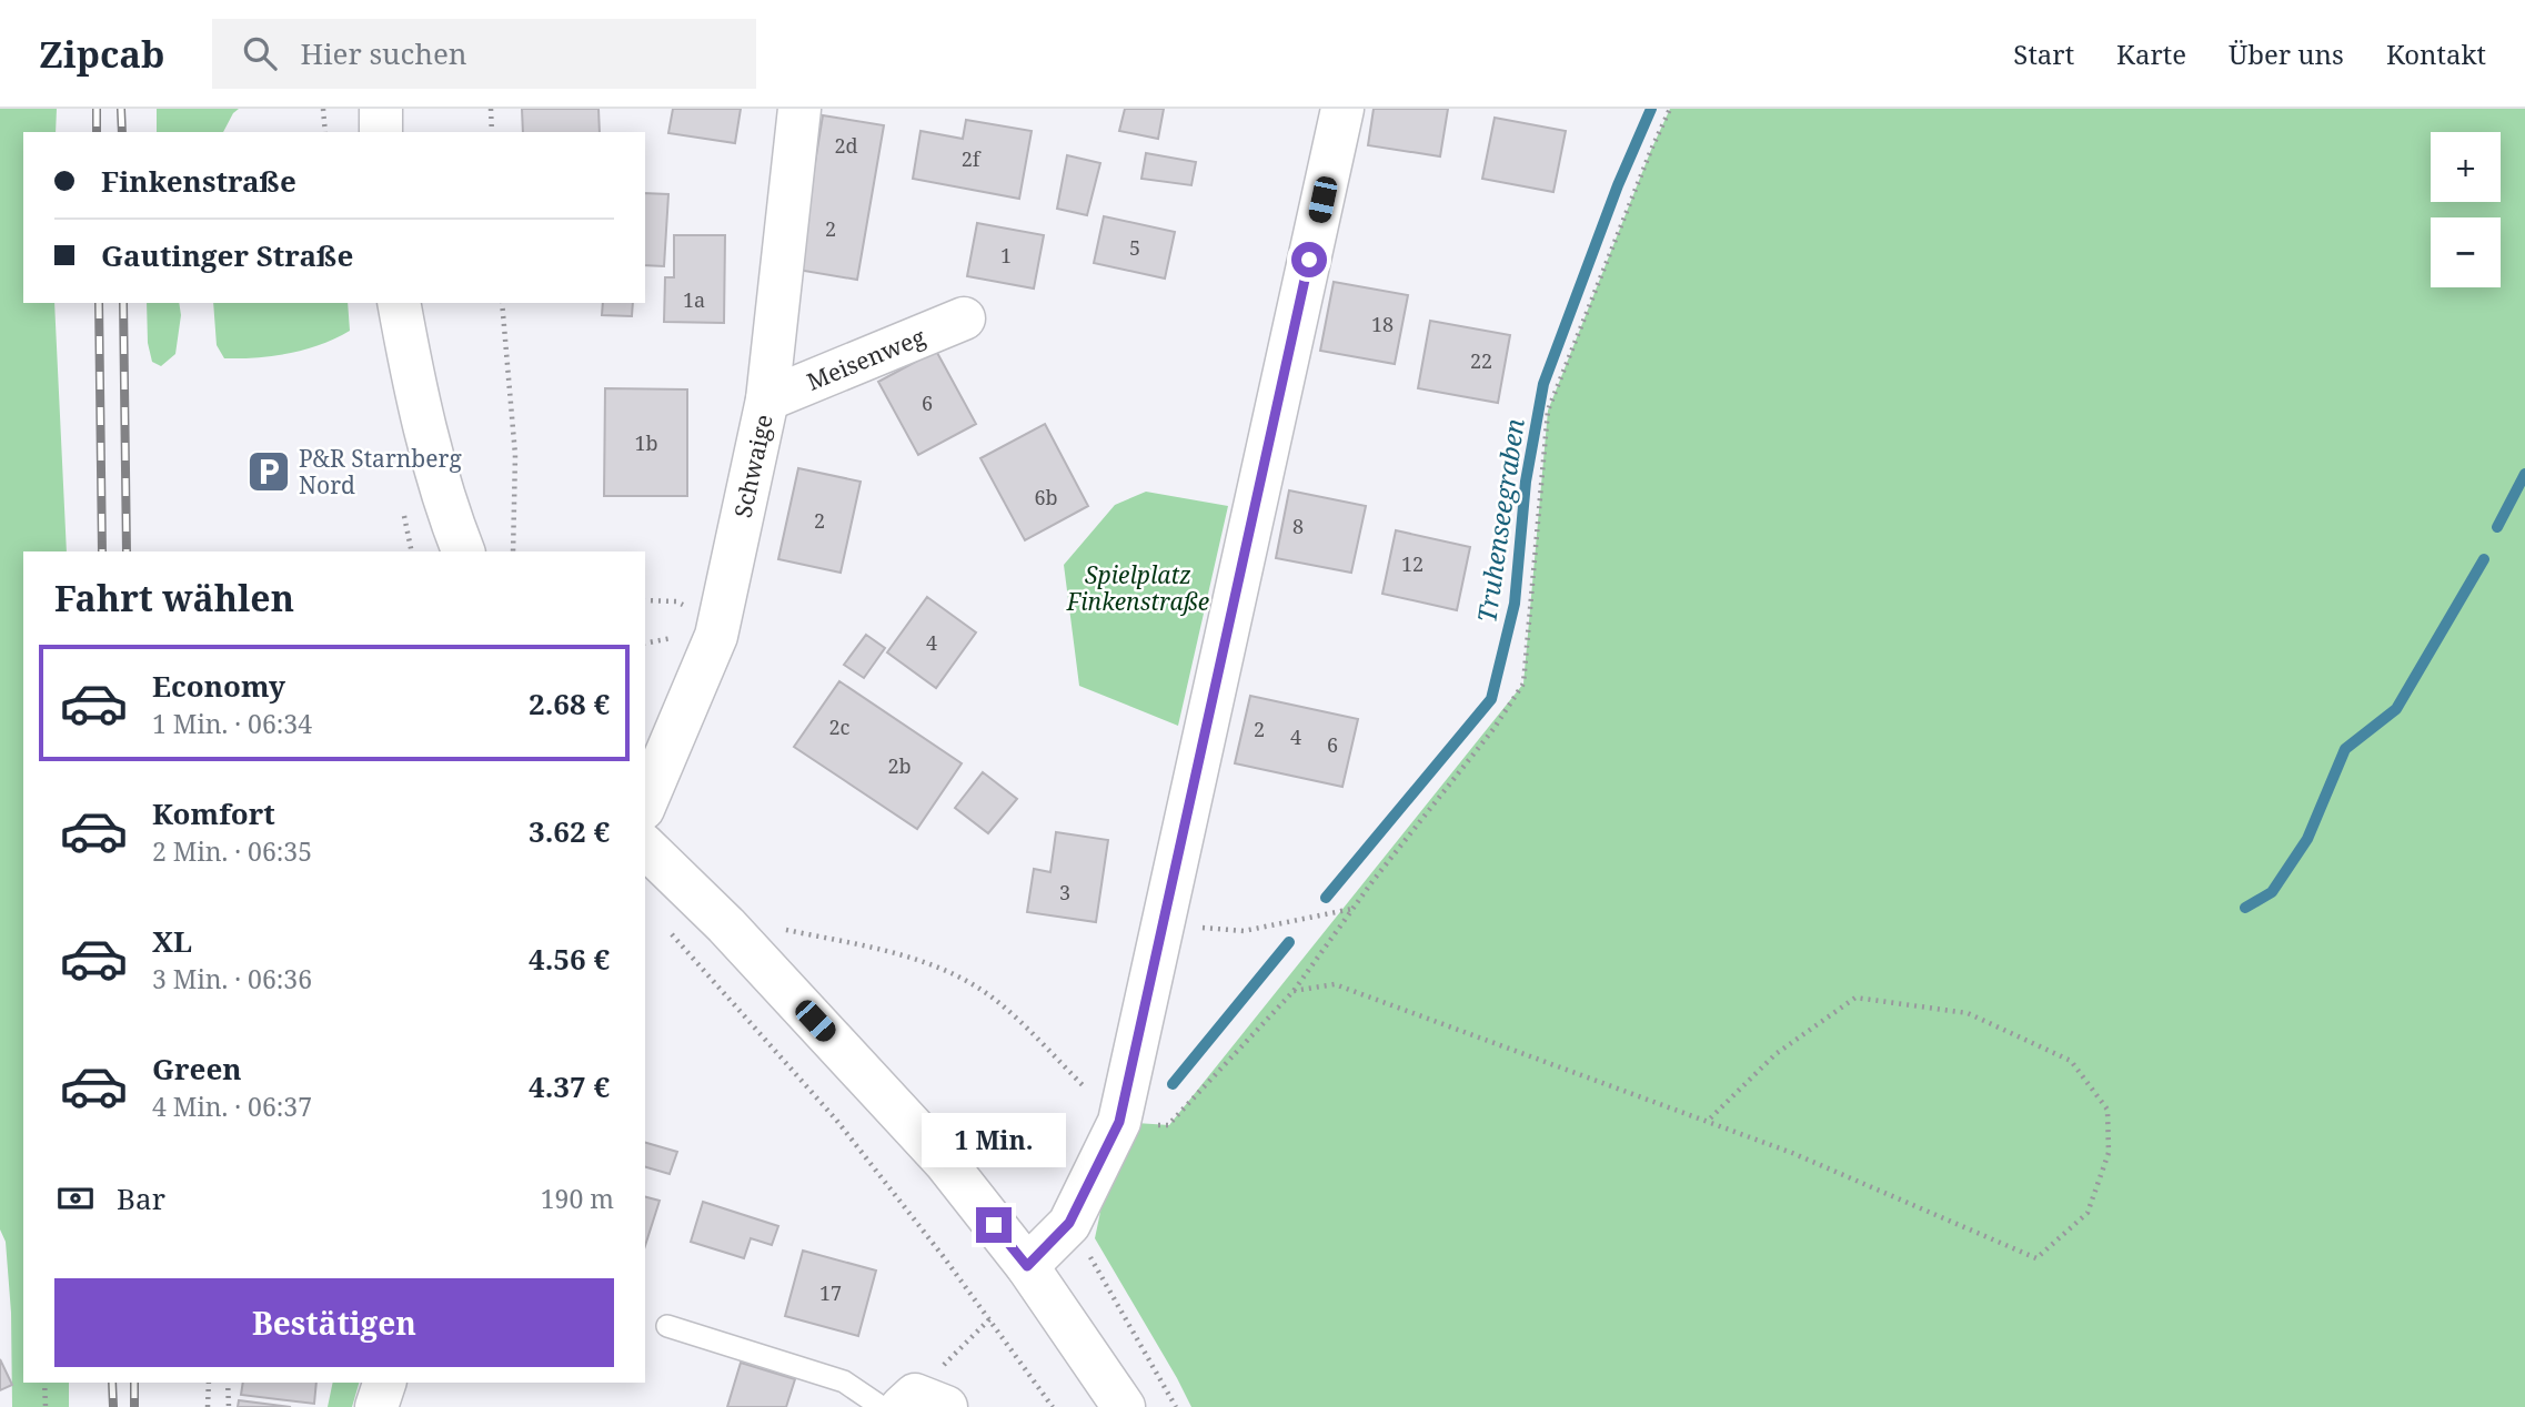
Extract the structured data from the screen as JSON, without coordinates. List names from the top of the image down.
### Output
{
  "streets": {
    "street": ["Meisenweg", "Schwaige"]
  },
  "crossings": [
    ["Meisenweg", "Schwaige"]
  ],
  "water": ["Truhenseegraben"],
  "parks": ["Spielplatz Finkenstraße"],
  "places": {
    "parking": ["P&R Starnberg Nord"]
  },
  "house_numbers": [
    "2d",
    "2f",
    "2",
    "5",
    "1",
    "1a",
    "18",
    "22",
    "6",
    "1b",
    "6b",
    "2",
    "8",
    "12",
    "4",
    "2c",
    "2",
    "4",
    "6",
    "2b",
    "3",
    "17"
  ],
  "page": {
    "header": "Zipcab",
    "search": "Hier suchen",
    "nav": [
      "Start",
      "Karte",
      "Über uns",
      "Kontakt"
    ],
    "map_buttons": ["+", "−"],
    "banner": ["Finkenstraße", "Gautinger Straße"],
    "heading": "Fahrt wählen",
    "list": [
      {
        "name": "Economy",
        "note": "1 Min. · 06:34",
        "value": "2.68 €"
      },
      {
        "name": "Komfort",
        "note": "2 Min. · 06:35",
        "value": "3.62 €"
      },
      {
        "name": "XL",
        "note": "3 Min. · 06:36",
        "value": "4.56 €"
      },
      {
        "name": "Green",
        "note": "4 Min. · 06:37",
        "value": "4.37 €"
      }
    ],
    "bubble": "1 Min.",
    "pay": ["Bar", "190 m"],
    "buttons": "Bestätigen"
  }
}
